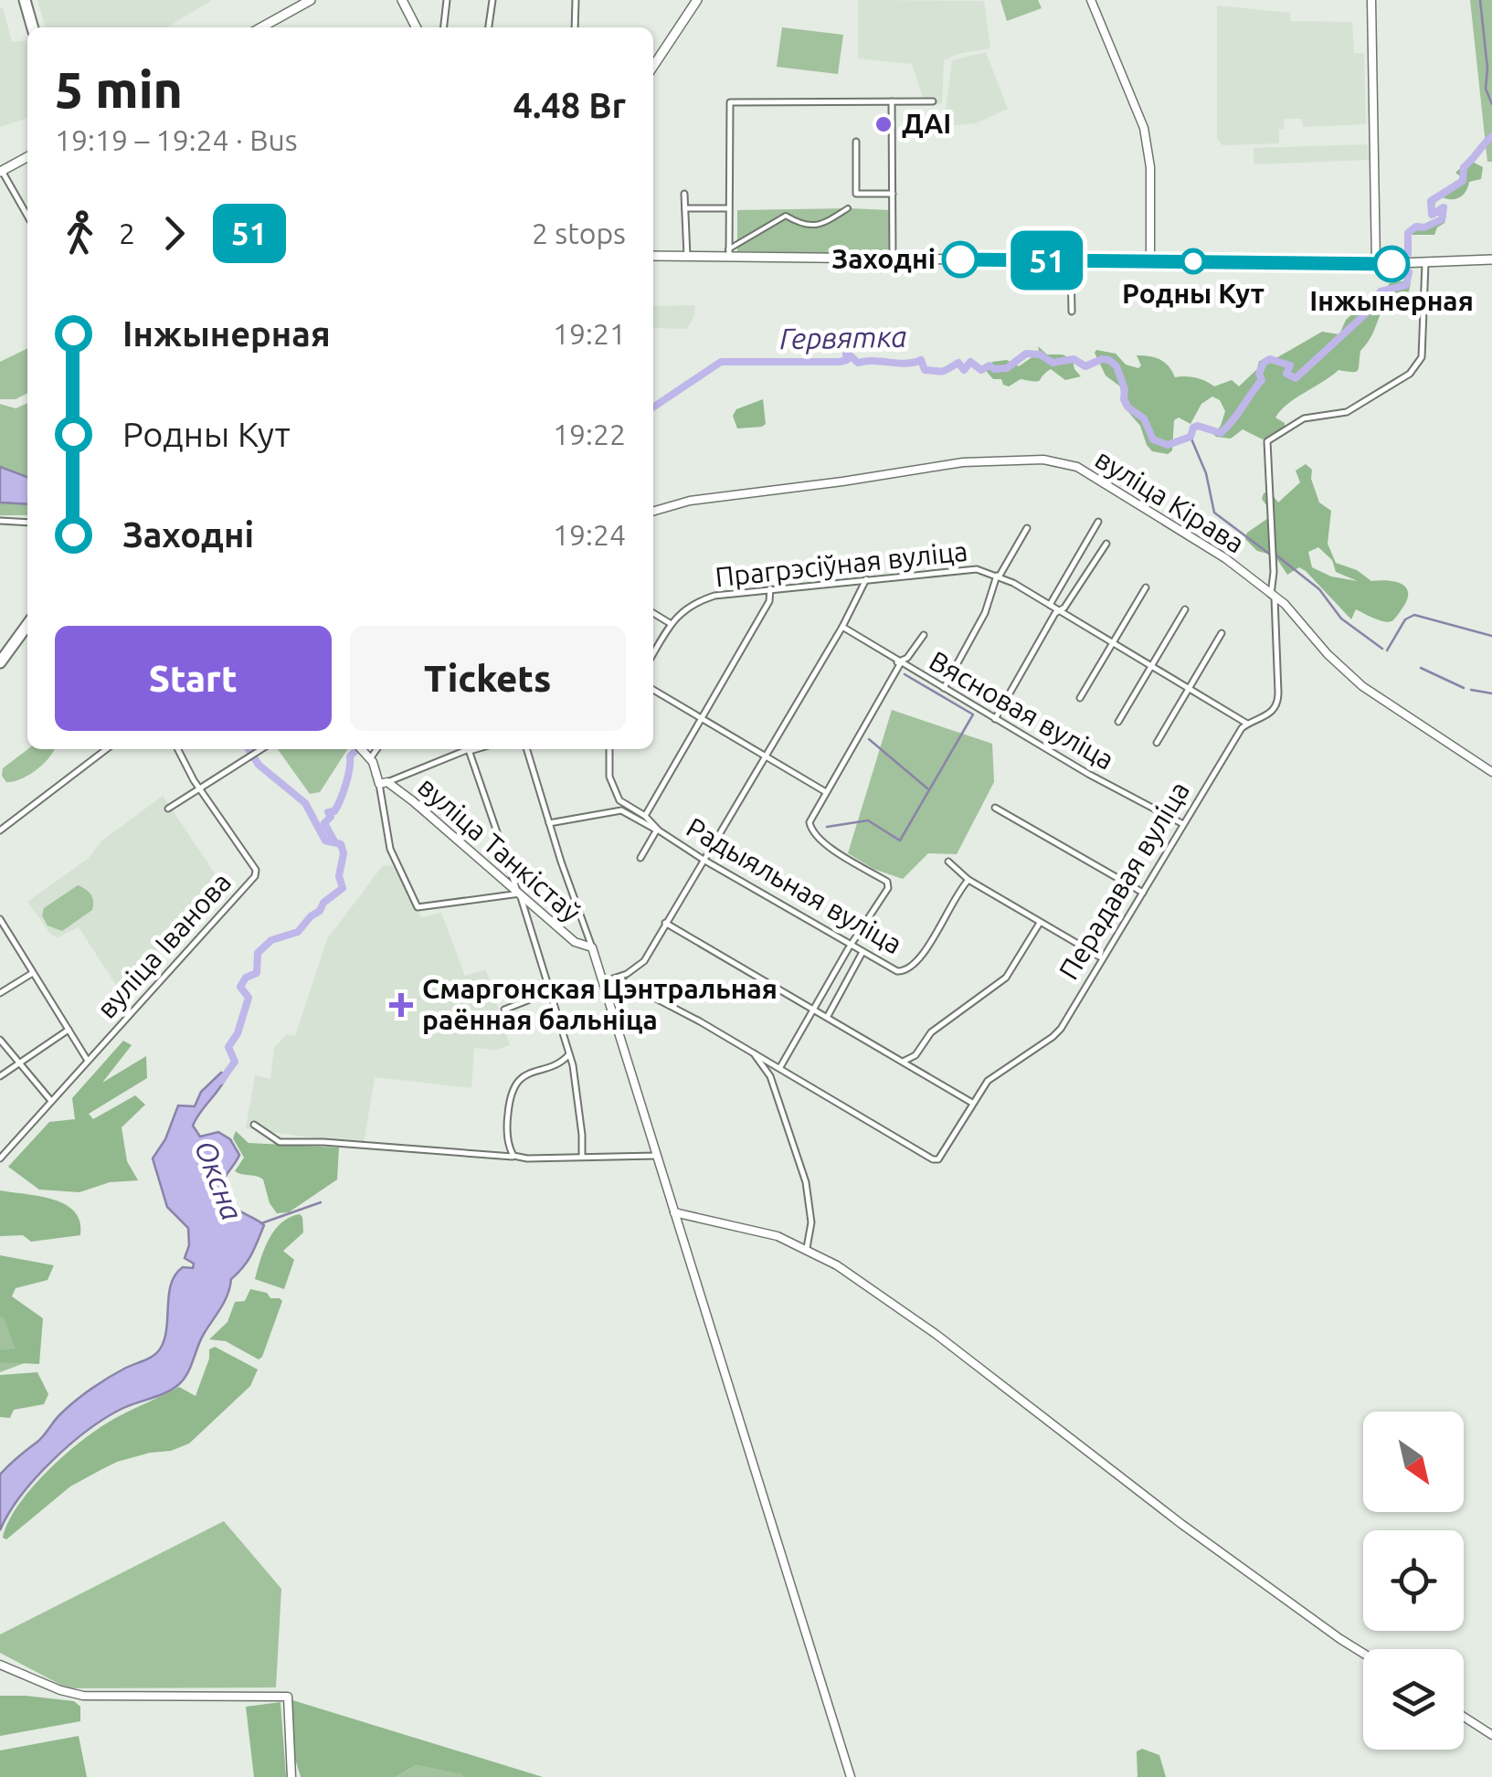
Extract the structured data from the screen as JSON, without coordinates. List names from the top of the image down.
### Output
{
  "streets": {
    "street": [
      "вуліца Кірава",
      "Прагрэсіўная вуліца",
      "Вясновая вуліца",
      "вуліца Танкістаў",
      "Перадавая вуліца",
      "Радыяльная вуліца",
      "вуліца Іванова"
    ]
  },
  "crossings": [
    ["вуліца Кірава", "Перадавая вуліца"],
    ["Прагрэсіўная вуліца", "Перадавая вуліца"],
    ["Вясновая вуліца", "Перадавая вуліца"]
  ],
  "water": ["Гервятка", "Оксна"],
  "places": {
    "other": [
      "ДАІ",
      "Заходні",
      "Родны Кут",
      "Інжынерная"
    ],
    "health": ["Смаргонская Цэнтральная раённая бальніца"]
  },
  "lines": ["bus line 51"],
  "north": "bottom right",
  "page": {
    "on_map": "51",
    "heading": ["5 min", "19:19 – 19:24 · Bus", "4.48 Br"],
    "legs": ["2", "51", "2 stops"],
    "list": [
      {
        "name": "Інжынерная",
        "value": "19:21"
      },
      {
        "name": "Родны Кут",
        "value": "19:22"
      },
      {
        "name": "Заходні",
        "value": "19:24"
      }
    ],
    "buttons": ["Start", "Tickets"]
  }
}
